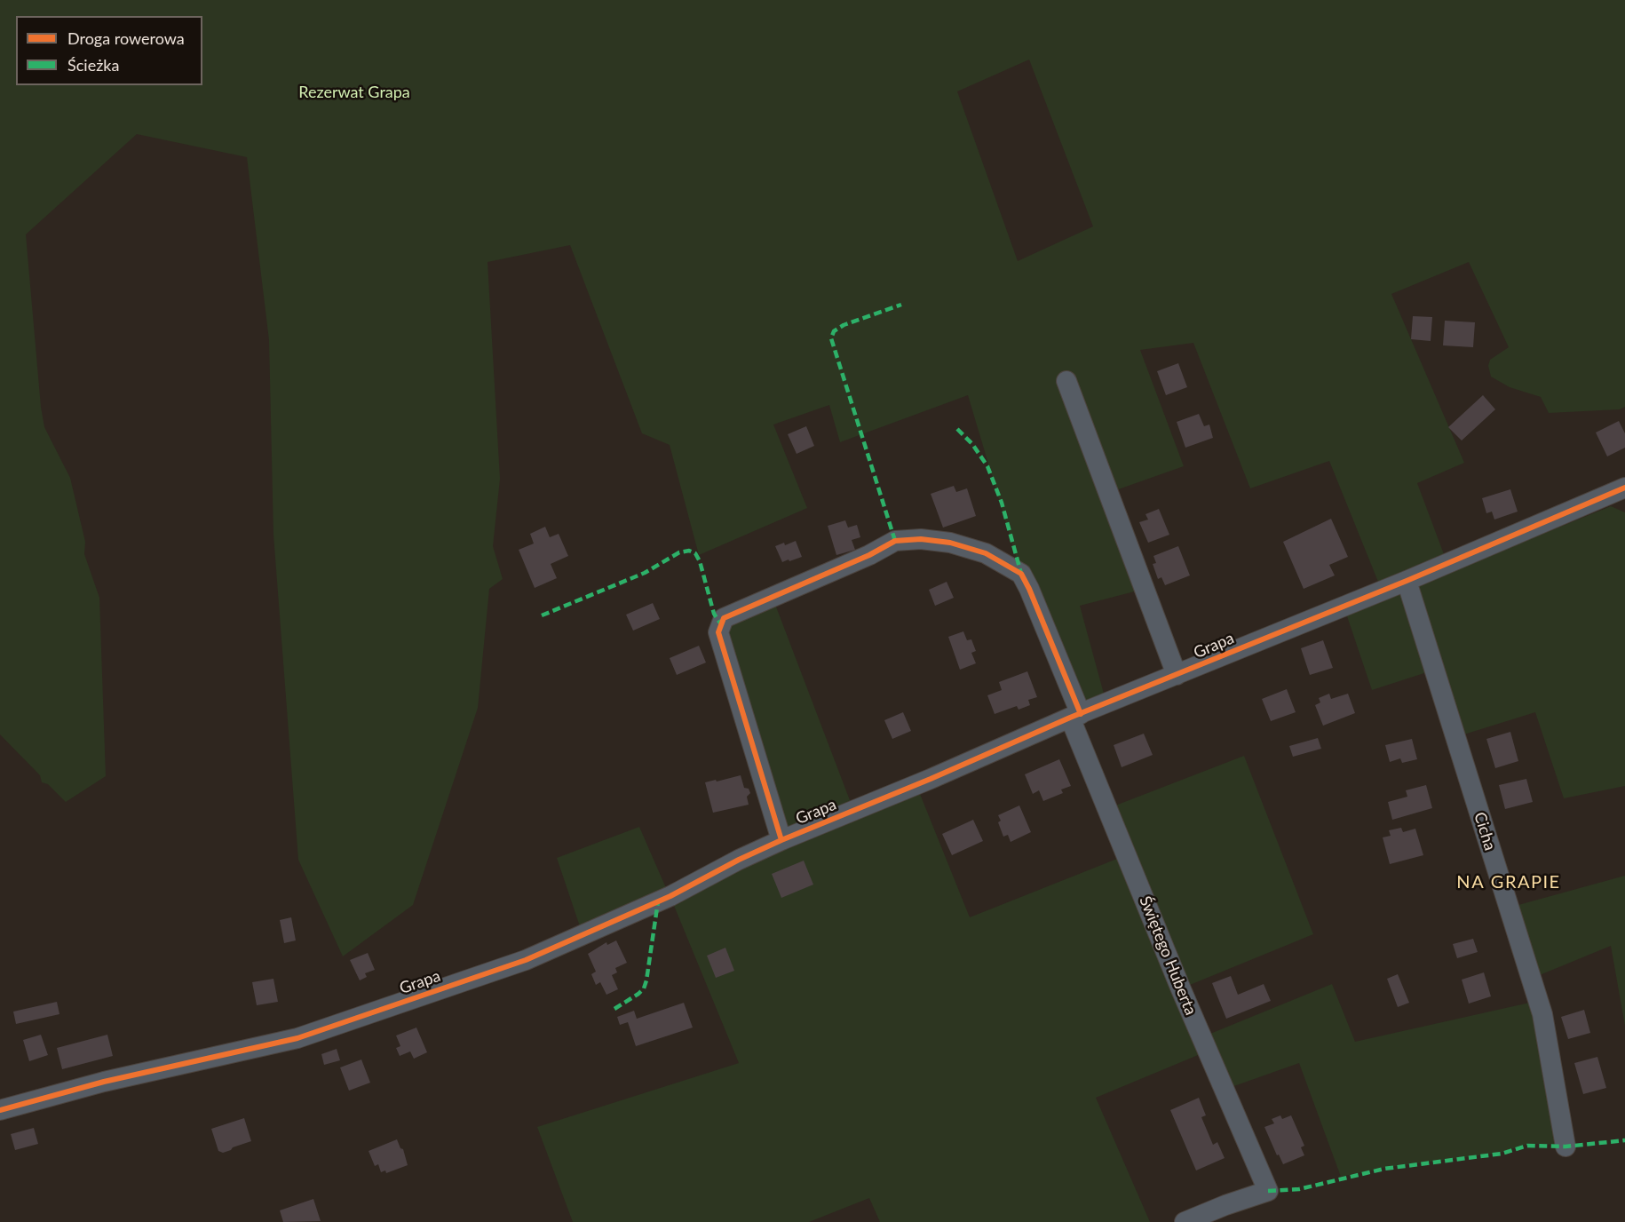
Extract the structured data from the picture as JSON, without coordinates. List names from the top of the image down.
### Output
{
  "streets": {
    "street": ["Grapa", "Cicha", "Świętego Huberta"]
  },
  "crossings": [
    ["Grapa", "Cicha"],
    ["Grapa", "Świętego Huberta"]
  ],
  "districts": ["NA GRAPIE"],
  "parks": ["Rezerwat Grapa"],
  "legend": ["Droga rowerowa", "Ścieżka"]
}
